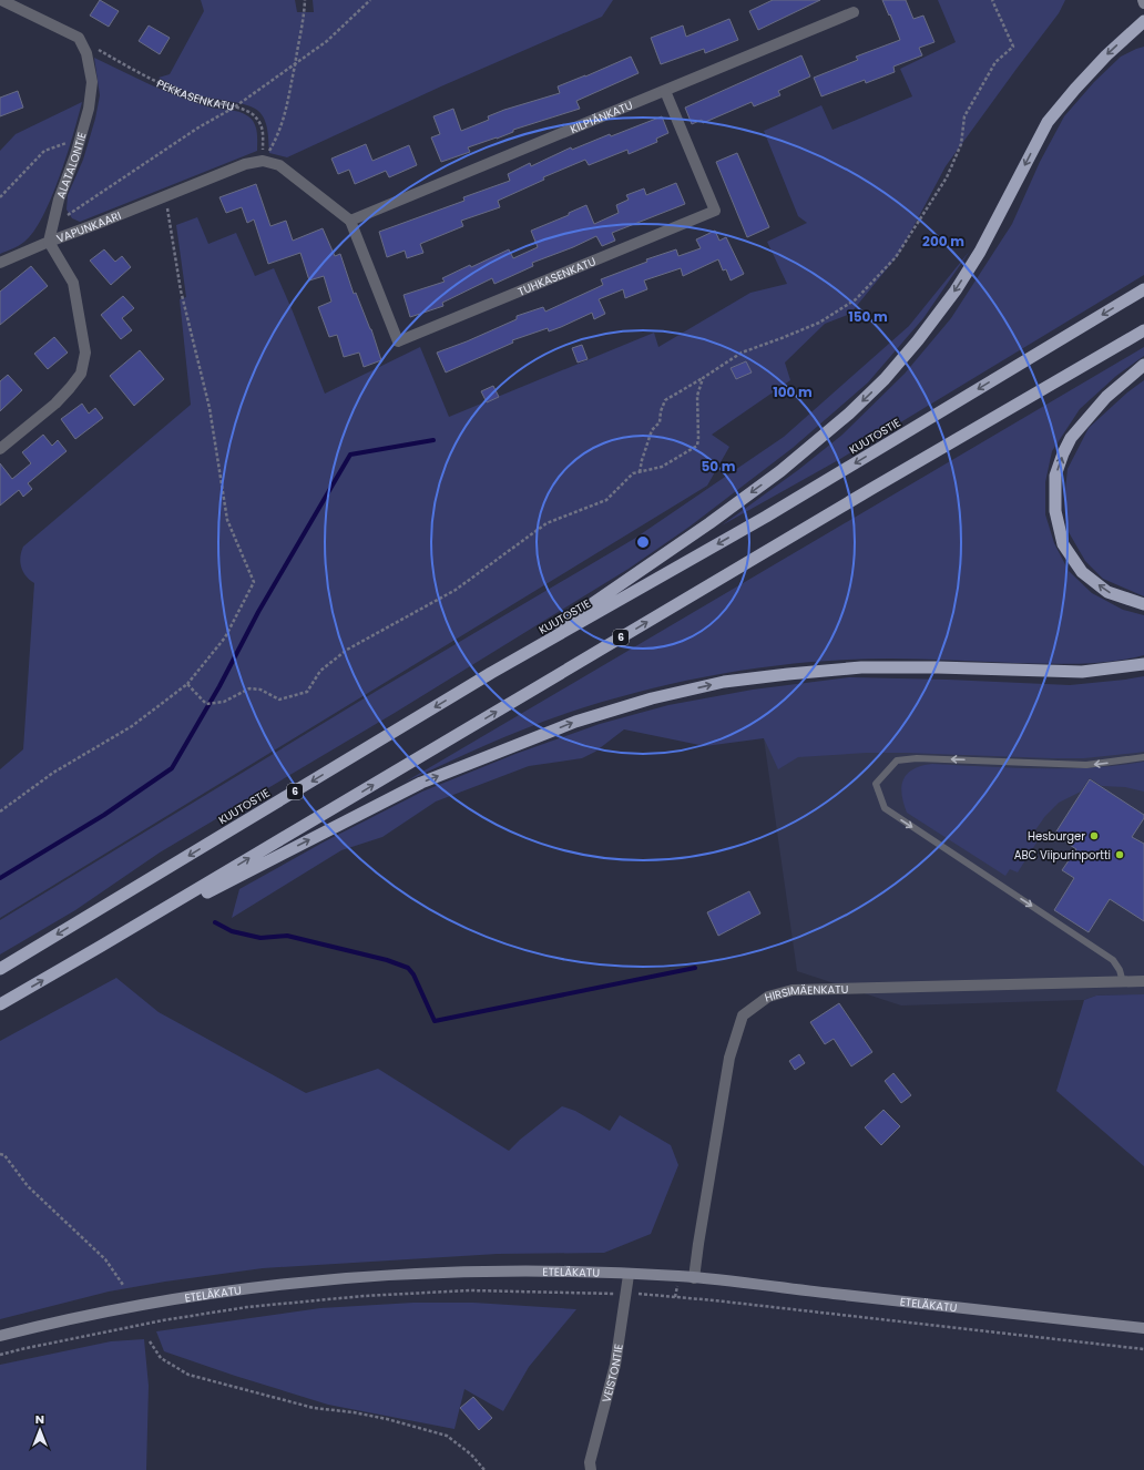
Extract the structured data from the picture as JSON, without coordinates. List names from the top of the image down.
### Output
{
  "streets": {
    "highway": ["KUUTOSTIE", "6"],
    "main road": ["ETELÄKATU"],
    "street": [
      "KILPIÄNKATU",
      "ALATALONTIE",
      "VAPUNKAARI",
      "TUHKASENKATU",
      "HIRSIMÄENKATU",
      "VEISTONTIE"
    ],
    "path": ["PEKKASENKATU"]
  },
  "crossings": [
    ["PEKKASENKATU", "ALATALONTIE"],
    ["PEKKASENKATU", "VAPUNKAARI"],
    ["KILPIÄNKATU", "TUHKASENKATU"],
    ["ALATALONTIE", "VAPUNKAARI"],
    ["HIRSIMÄENKATU", "ETELÄKATU"],
    ["ETELÄKATU", "VEISTONTIE"]
  ],
  "places": ["Hesburger", "ABC Viipurinportti"],
  "north": "top",
  "rings": [
    "200 m",
    "150 m",
    "100 m",
    "50 m"
  ]
}
